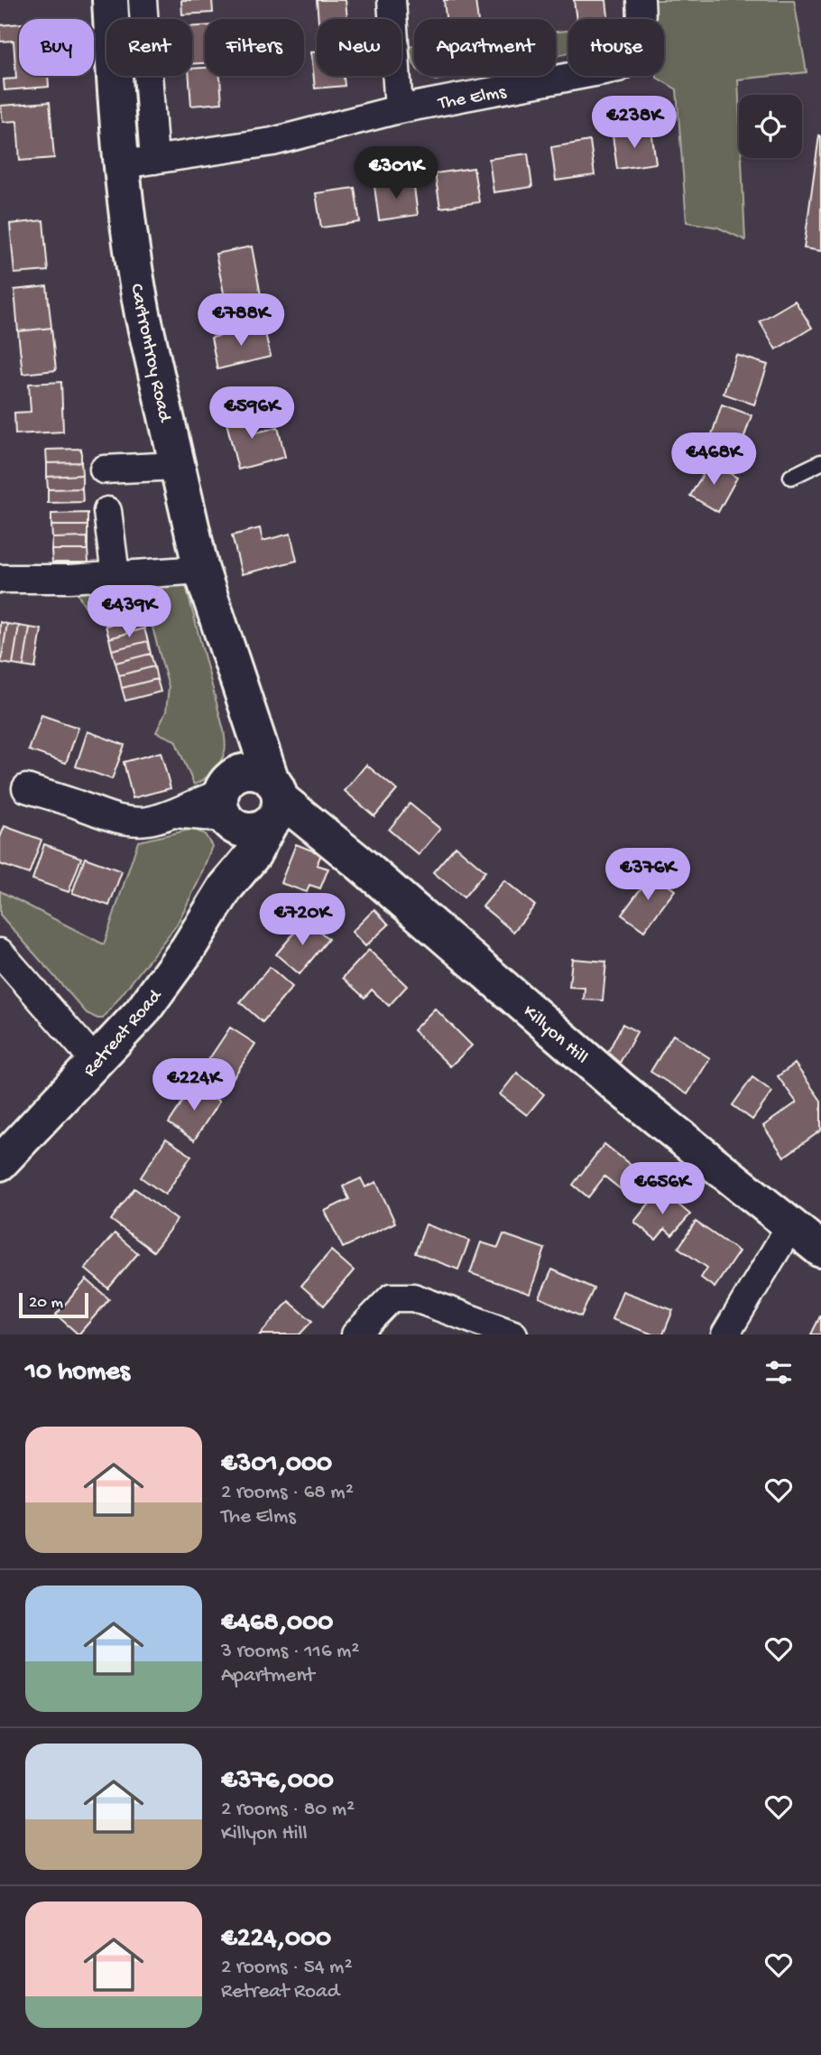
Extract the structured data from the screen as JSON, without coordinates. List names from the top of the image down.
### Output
{
  "streets": {
    "street": [
      "The Elms",
      "Cartrontroy Road",
      "Retreat Road",
      "Killyon Hill"
    ]
  },
  "crossings": [
    ["The Elms", "Cartrontroy Road"],
    ["Cartrontroy Road", "Retreat Road"],
    ["Cartrontroy Road", "Killyon Hill"],
    ["Retreat Road", "Killyon Hill"]
  ],
  "scale_bar": "20 m",
  "page": {
    "chip": [
      "Buy",
      "Rent",
      "Filters",
      "New",
      "Apartment",
      "House"
    ],
    "price": [
      "€238K",
      "€301K",
      "€788K",
      "€596K",
      "€468K",
      "€439K",
      "€376K",
      "€720K",
      "€224K",
      "€656K"
    ],
    "scale": "20 m",
    "heading": "10 homes",
    "list": [
      {
        "name": "€301,000",
        "note": "2 rooms · 68 m² · The Elms"
      },
      {
        "name": "€468,000",
        "note": "3 rooms · 116 m² · Apartment"
      },
      {
        "name": "€376,000",
        "note": "2 rooms · 80 m² · Killyon Hill"
      },
      {
        "name": "€224,000",
        "note": "2 rooms · 54 m² · Retreat Road"
      }
    ]
  }
}
